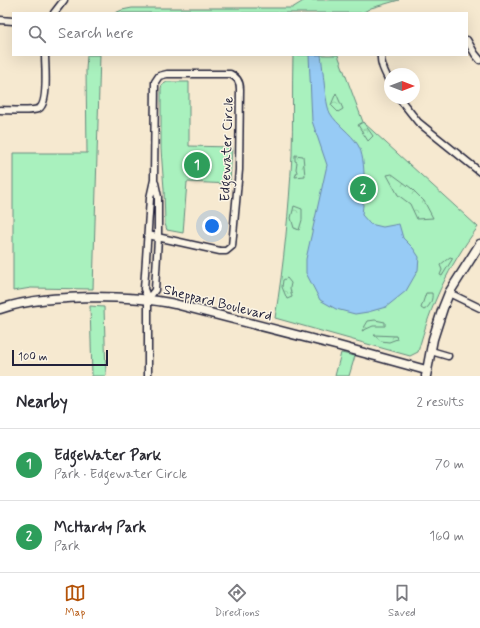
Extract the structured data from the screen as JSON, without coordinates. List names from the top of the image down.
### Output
{
  "streets": {
    "street": ["Edgewater Circle", "Sheppard Boulevard"]
  },
  "scale_bar": "100 m",
  "north": "right",
  "page": {
    "search": "Search here",
    "pins": ["1", "2"],
    "scale": "100 m",
    "heading": ["Nearby", "2 results"],
    "list": [
      {
        "mark": "1",
        "name": "EdgeWater Park",
        "note": "Park · Edgewater Circle",
        "value": "70 m"
      },
      {
        "mark": "2",
        "name": "McHardy Park",
        "note": "Park",
        "value": "160 m"
      }
    ],
    "nav": ["Map", "Directions", "Saved"]
  }
}
